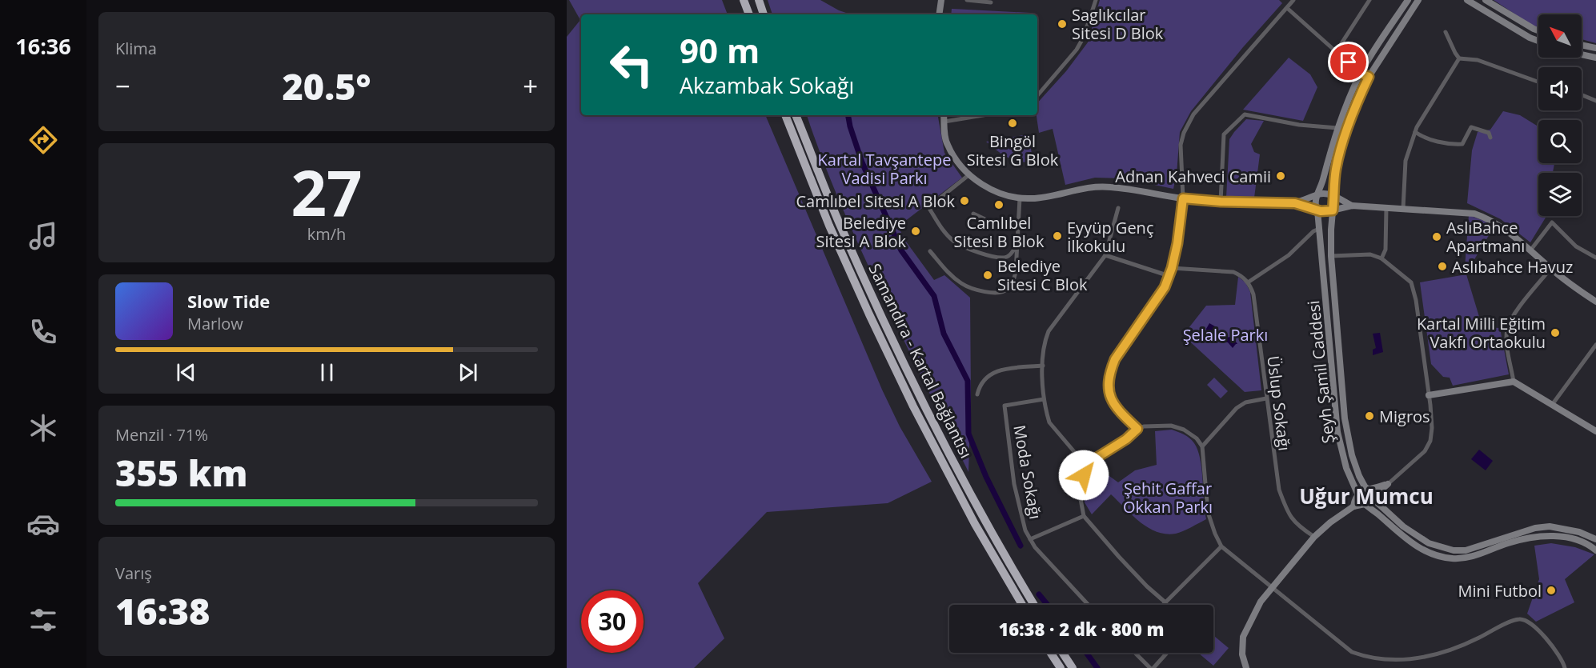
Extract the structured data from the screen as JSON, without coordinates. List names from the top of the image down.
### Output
{
  "streets": {
    "highway": ["Samandıra - Kartal Bağlantısı"],
    "street": ["Şeyh Şamil Caddesi", "Üslup Sokağı", "Moda Sokağı"]
  },
  "districts": ["Uğur Mumcu"],
  "parks": ["Kartal Tavşantepe Vadisi Parkı", "Şelale Parkı", "Şehit Gaffar Okkan Parkı"],
  "places": [
    "Saglıkcılar Sitesi D Blok",
    "Bingöl Sitesi G Blok",
    "Adnan Kahveci Camii",
    "Camlıbel Sitesi A Blok",
    "Camlıbel Sitesi B Blok",
    "Belediye Sitesi A Blok",
    "Eyyüp Genç İlkokulu",
    "AslıBahce Apartmanı",
    "Aslıbahce Havuz",
    "Belediye Sitesi C Blok",
    "Kartal Milli Eğitim Vakfı Ortaokulu",
    "Migros",
    "Mini Futbol"
  ],
  "north": "top left",
  "page": {
    "tabs": "16:36",
    "tile": [
      "Klima",
      ["27", "km/h"],
      ["Menzil · 71%", "355 km"],
      ["Varış", "16:38"]
    ],
    "turn": ["90 m", "Akzambak Sokağı"],
    "heat": ["−", "20.5°", "+"],
    "song": ["Slow Tide", "Marlow"],
    "limit": "30",
    "trip": "16:38 · 2 dk · 800 m"
  }
}
